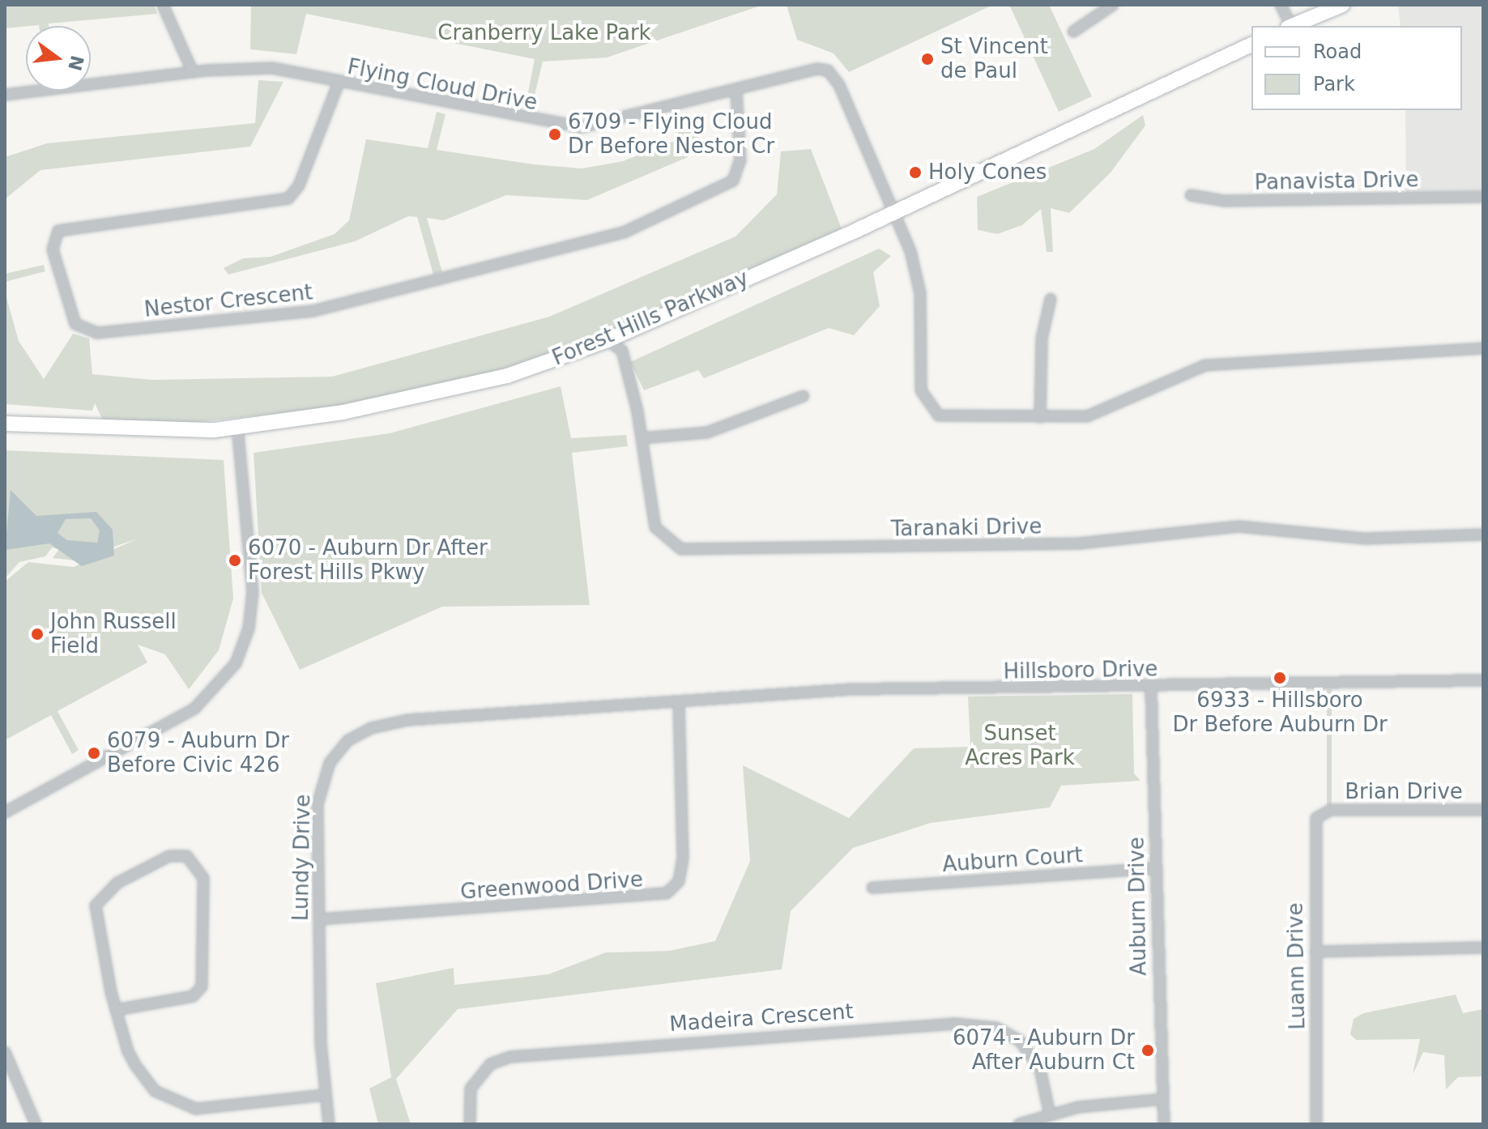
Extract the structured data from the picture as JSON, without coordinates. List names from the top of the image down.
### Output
{
  "streets": {
    "main road": ["Forest Hills Parkway"],
    "street": [
      "Flying Cloud Drive",
      "Panavista Drive",
      "Nestor Crescent",
      "Taranaki Drive",
      "Hillsboro Drive",
      "Brian Drive",
      "Lundy Drive",
      "Auburn Court",
      "Greenwood Drive",
      "Auburn Drive",
      "Luann Drive",
      "Madeira Crescent"
    ]
  },
  "crossings": [
    ["Flying Cloud Drive", "Nestor Crescent"],
    ["Flying Cloud Drive", "Forest Hills Parkway"],
    ["Forest Hills Parkway", "Taranaki Drive"],
    ["Hillsboro Drive", "Lundy Drive"],
    ["Hillsboro Drive", "Greenwood Drive"],
    ["Hillsboro Drive", "Auburn Drive"],
    ["Brian Drive", "Luann Drive"],
    ["Lundy Drive", "Greenwood Drive"],
    ["Auburn Court", "Auburn Drive"]
  ],
  "parks": ["Cranberry Lake Park", "Sunset Acres Park"],
  "places": [
    "St Vincent de Paul",
    "6709 - Flying Cloud Dr Before Nestor Cr",
    "Holy Cones",
    "6070 - Auburn Dr After Forest Hills Pkwy",
    "John Russell Field",
    "6933 - Hillsboro Dr Before Auburn Dr",
    "6079 - Auburn Dr Before Civic 426",
    "6074 - Auburn Dr After Auburn Ct"
  ],
  "legend": ["Road", "Park"],
  "north": "right"
}
